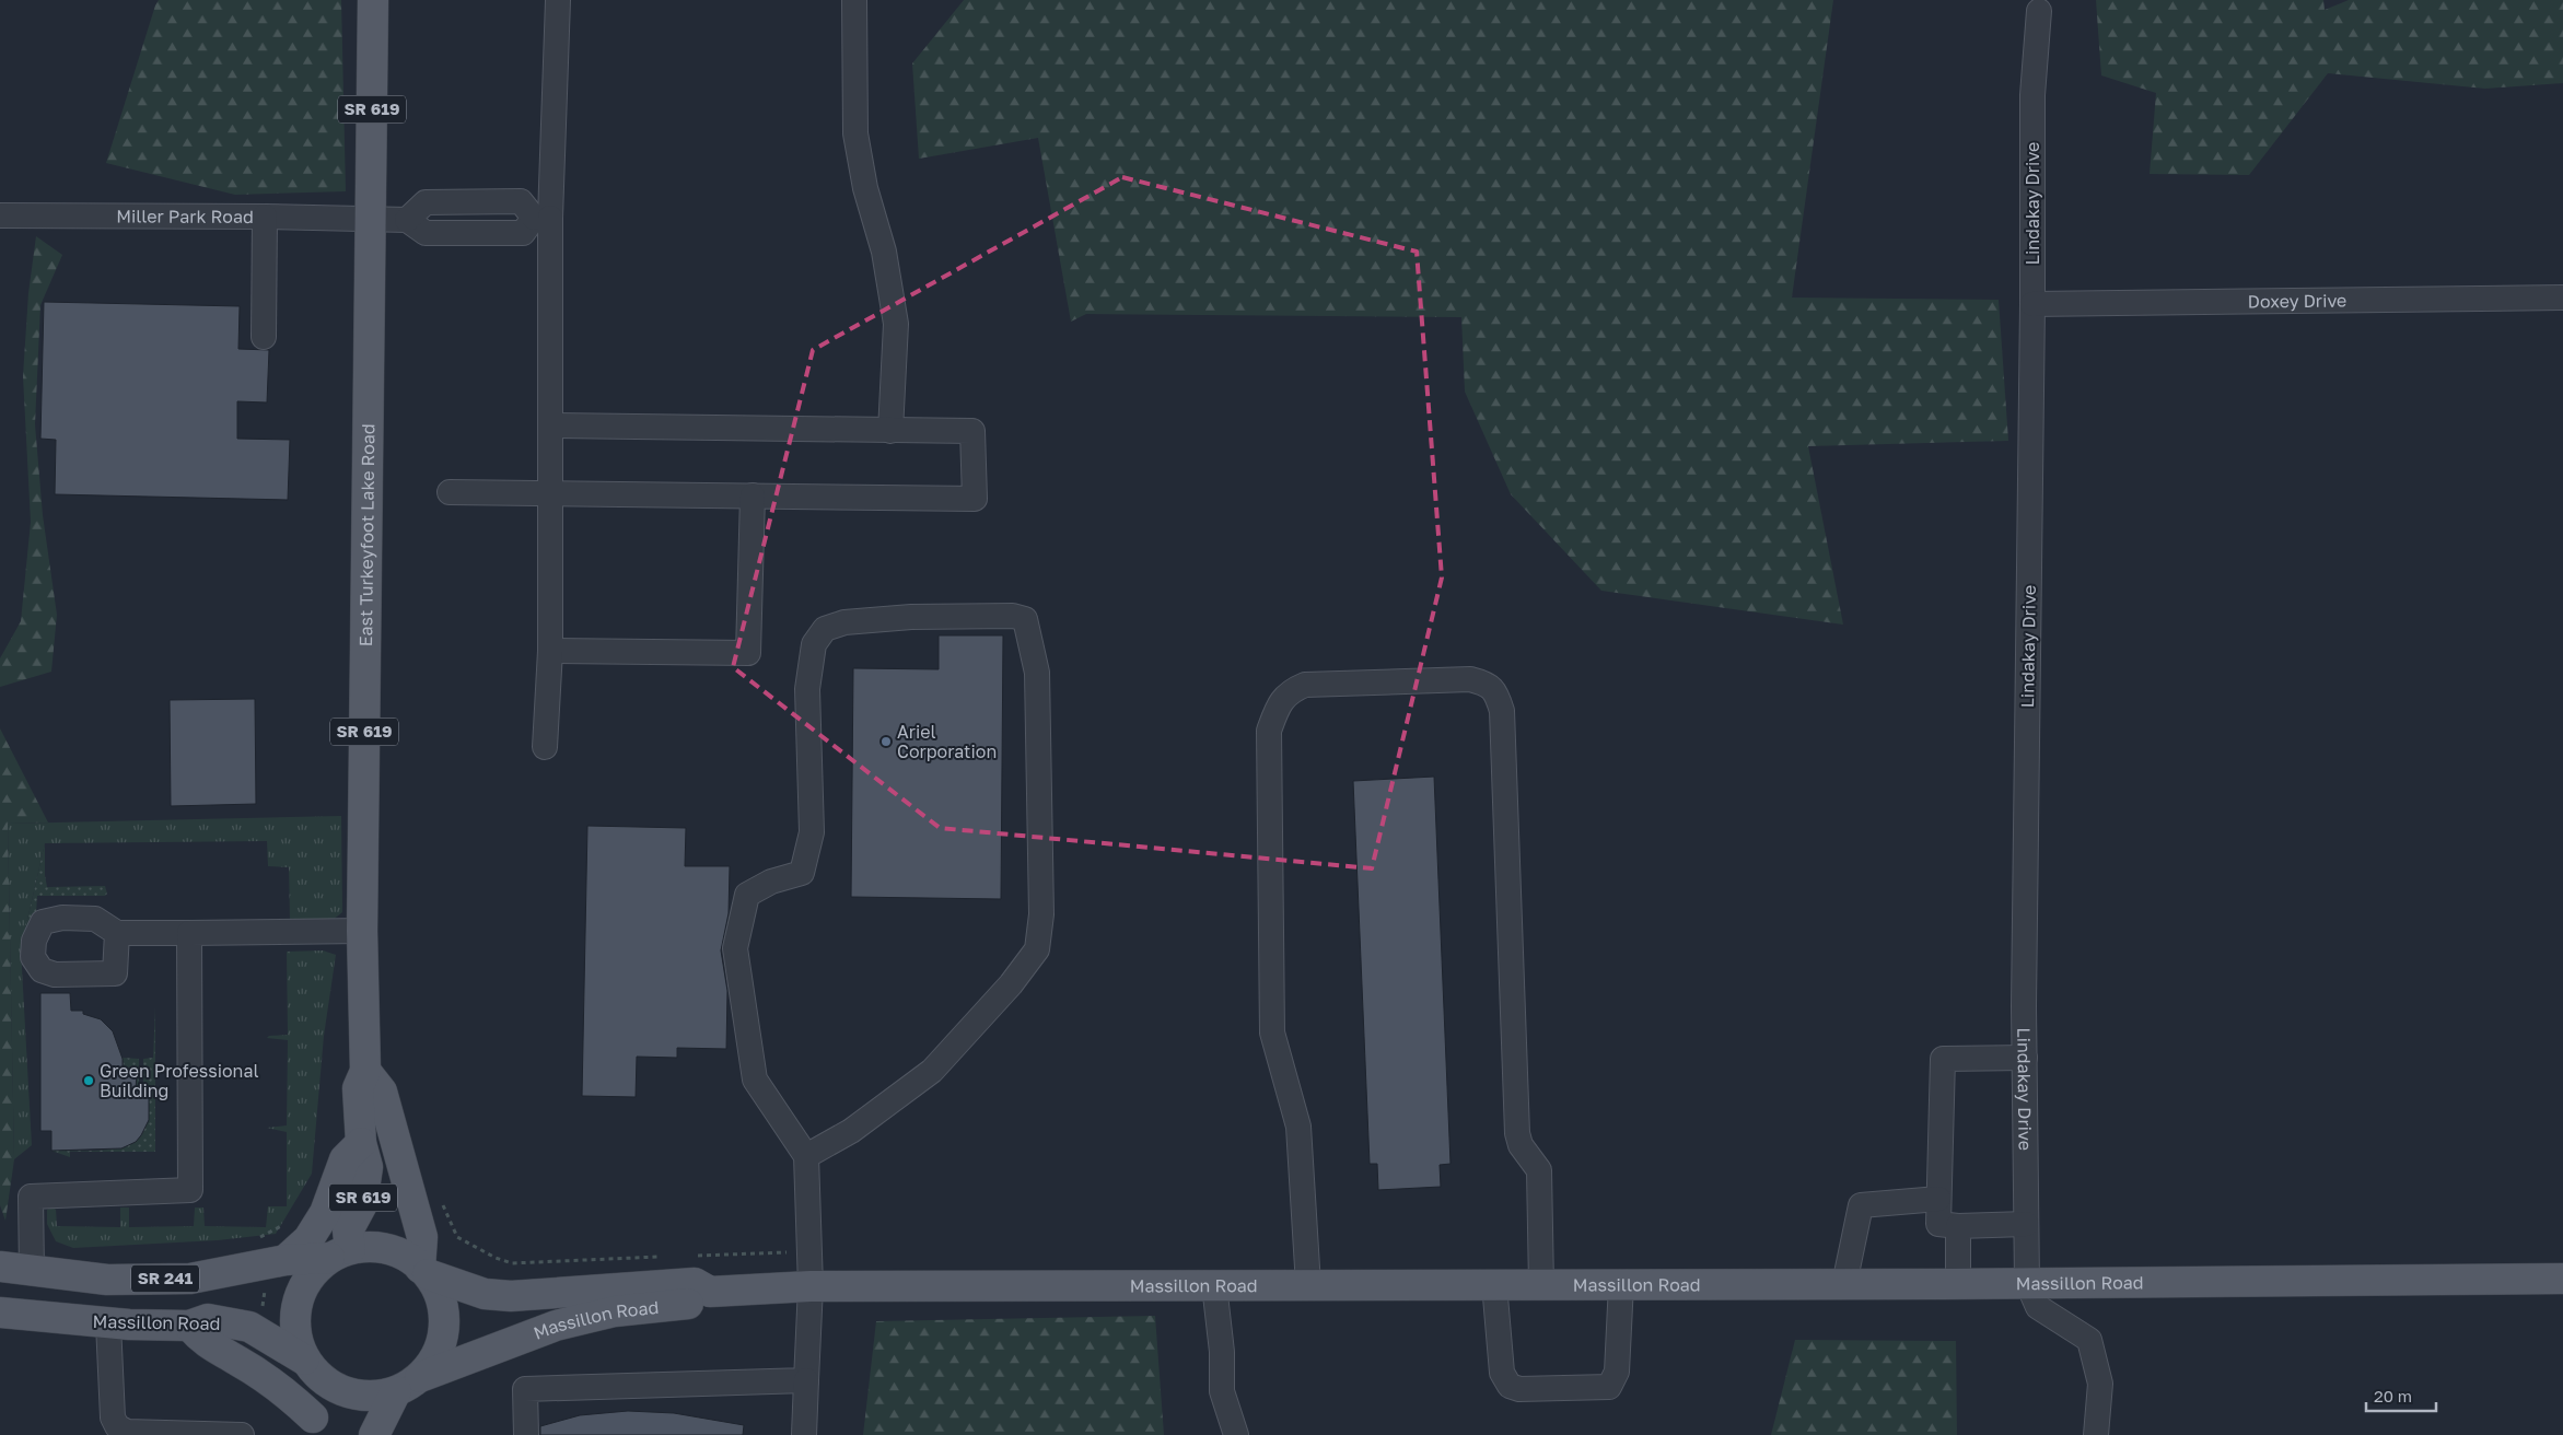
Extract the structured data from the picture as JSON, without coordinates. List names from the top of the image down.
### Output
{
  "streets": {
    "main road": [
      "SR 619",
      "East Turkeyfoot Lake Road",
      "SR 241",
      "Massillon Road"
    ],
    "street": ["Lindakay Drive", "Miller Park Road", "Doxey Drive"]
  },
  "crossings": [
    ["SR 619", "East Turkeyfoot Lake Road"],
    ["SR 619", "SR 241"],
    ["SR 619", "Massillon Road"],
    ["Lindakay Drive", "Doxey Drive"],
    ["Lindakay Drive", "Massillon Road"],
    ["Miller Park Road", "East Turkeyfoot Lake Road"],
    ["East Turkeyfoot Lake Road", "SR 241"],
    ["East Turkeyfoot Lake Road", "Massillon Road"],
    ["SR 241", "Massillon Road"]
  ],
  "places": ["Ariel Corporation", "Green Professional Building"],
  "scale_bar": "20 m"
}
